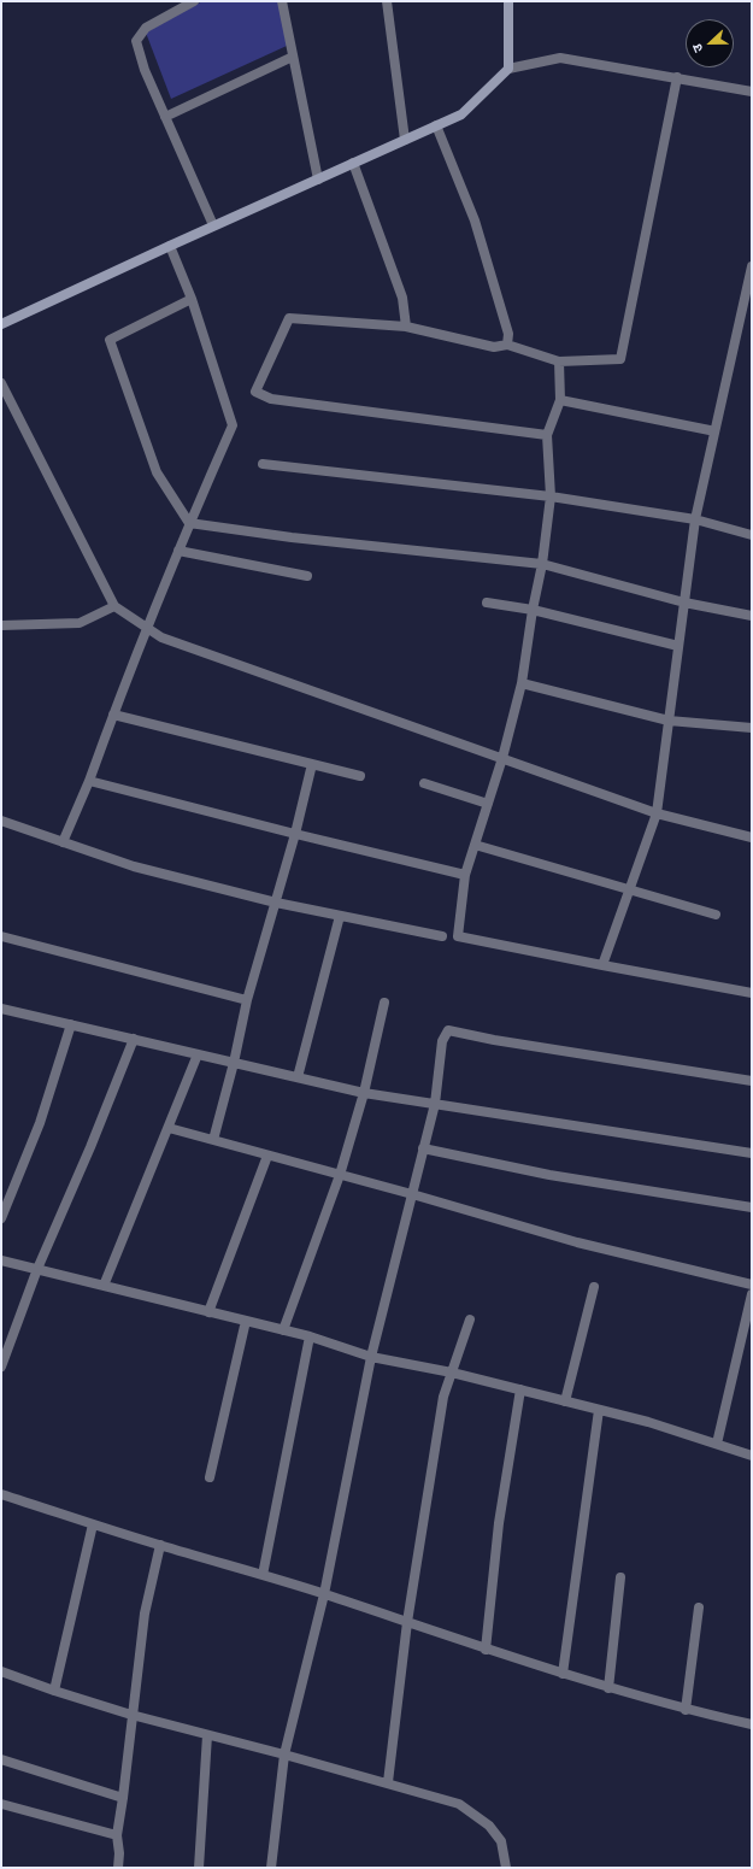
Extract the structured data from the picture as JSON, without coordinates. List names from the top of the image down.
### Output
{
  "north": "left"
}
